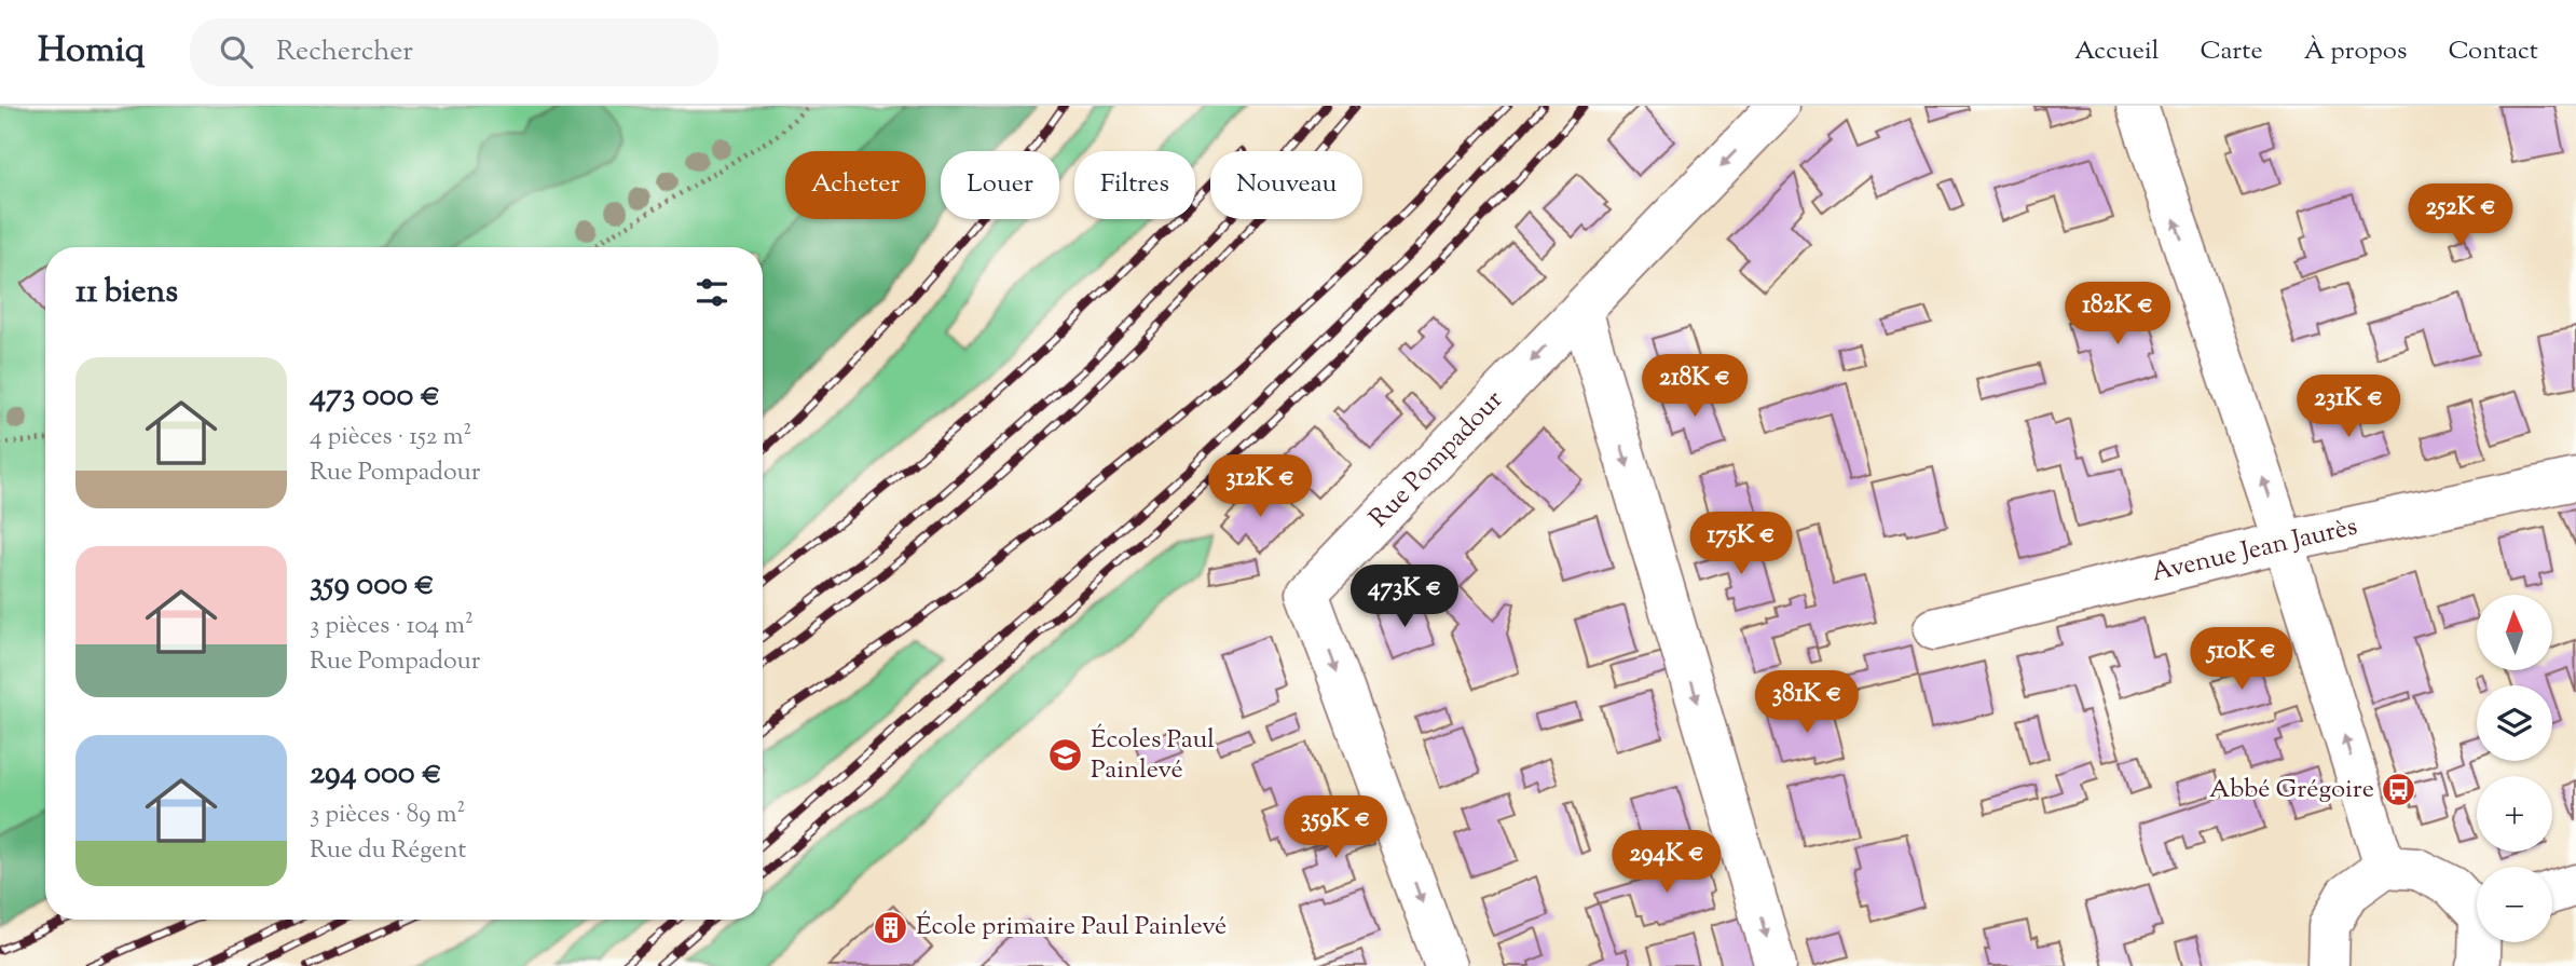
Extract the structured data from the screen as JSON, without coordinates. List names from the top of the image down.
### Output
{
  "streets": {
    "street": ["Rue Pompadour", "Avenue Jean Jaurès"]
  },
  "one_way": ["Rue Pompadour"],
  "places": {
    "school or university": ["Écoles Paul Painlevé"],
    "bus stop": ["Abbé Grégoire"],
    "building": ["École primaire Paul Painlevé"]
  },
  "north": "top",
  "page": {
    "header": "Homiq",
    "search": "Rechercher",
    "nav": [
      "Accueil",
      "Carte",
      "À propos",
      "Contact"
    ],
    "chip": [
      "Acheter",
      "Louer",
      "Filtres",
      "Nouveau"
    ],
    "price": [
      "252K €",
      "182K €",
      "218K €",
      "231K €",
      "312K €",
      "175K €",
      "473K €",
      "510K €",
      "381K €",
      "359K €",
      "294K €"
    ],
    "heading": "11 biens",
    "list": [
      {
        "name": "473 000 €",
        "note": "4 pièces · 152 m² · Rue Pompadour"
      },
      {
        "name": "359 000 €",
        "note": "3 pièces · 104 m² · Rue Pompadour"
      },
      {
        "name": "294 000 €",
        "note": "3 pièces · 89 m² · Rue du Régent"
      }
    ],
    "map_buttons": ["+", "−"]
  }
}
